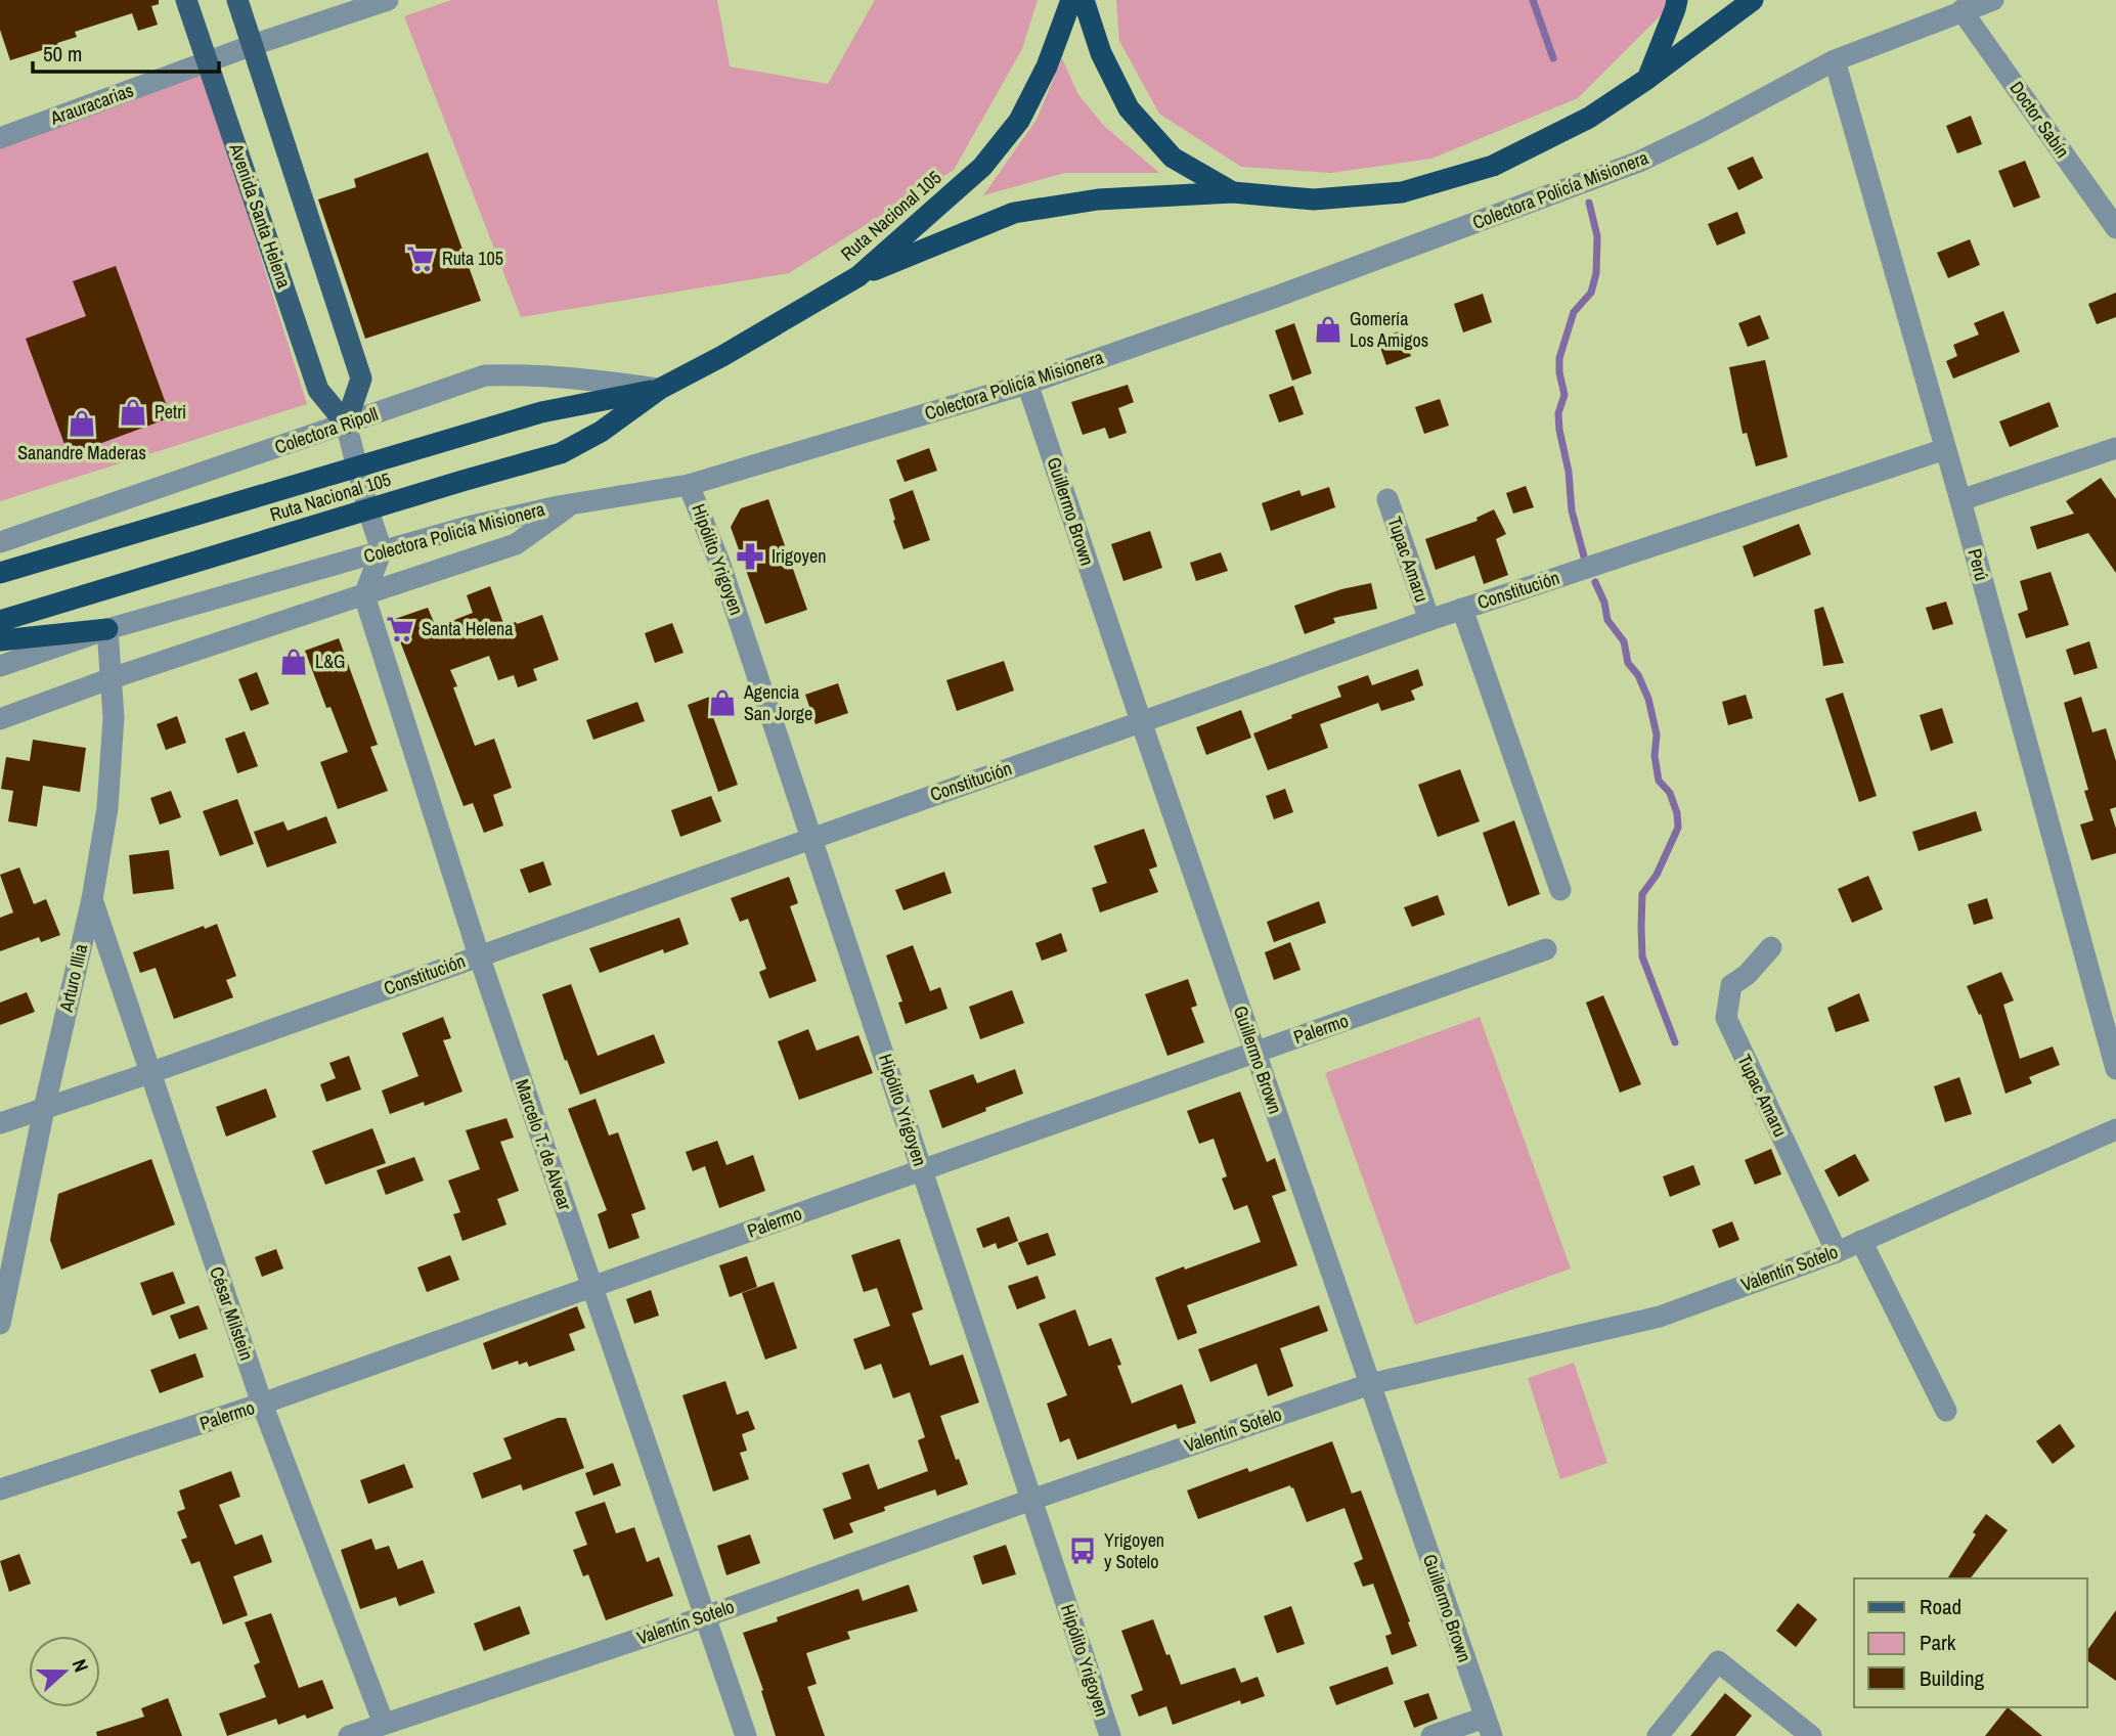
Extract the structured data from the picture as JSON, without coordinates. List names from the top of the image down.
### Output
{
  "streets": {
    "highway": ["Ruta Nacional 105"],
    "main road": ["Avenida Santa Helena"],
    "street": [
      "Arauracarias",
      "Doctor Sabín",
      "Colectora Policía Misionera",
      "Colectora Ripoll",
      "Guillermo Brown",
      "Hipólito Yrigoyen",
      "Tupac Amaru",
      "Perú",
      "Constitución",
      "Arturo Illia",
      "Palermo",
      "Marcelo T. de Alvear",
      "Valentín Sotelo",
      "César Milstein"
    ]
  },
  "crossings": [
    ["Arauracarias", "Avenida Santa Helena"],
    ["Doctor Sabín", "Colectora Policía Misionera"],
    ["Colectora Policía Misionera", "Avenida Santa Helena"],
    ["Colectora Policía Misionera", "Guillermo Brown"],
    ["Colectora Policía Misionera", "Hipólito Yrigoyen"],
    ["Colectora Policía Misionera", "Perú"],
    ["Colectora Policía Misionera", "Arturo Illia"],
    ["Avenida Santa Helena", "Ruta Nacional 105"],
    ["Avenida Santa Helena", "Colectora Ripoll"],
    ["Ruta Nacional 105", "Colectora Ripoll"],
    ["Guillermo Brown", "Constitución"],
    ["Guillermo Brown", "Palermo"],
    ["Guillermo Brown", "Valentín Sotelo"],
    ["Hipólito Yrigoyen", "Constitución"],
    ["Hipólito Yrigoyen", "Palermo"],
    ["Hipólito Yrigoyen", "Valentín Sotelo"],
    ["Tupac Amaru", "Constitución"],
    ["Tupac Amaru", "Valentín Sotelo"],
    ["Perú", "Constitución"],
    ["Constitución", "Arturo Illia"],
    ["Constitución", "Marcelo T. de Alvear"],
    ["Constitución", "César Milstein"],
    ["Arturo Illia", "César Milstein"],
    ["Palermo", "Marcelo T. de Alvear"],
    ["Palermo", "César Milstein"],
    ["Marcelo T. de Alvear", "Valentín Sotelo"],
    ["Valentín Sotelo", "César Milstein"]
  ],
  "places": {
    "supermarket": ["Ruta 105", "Santa Helena"],
    "shop": [
      "Gomería Los Amigos",
      "Petri",
      "Sanandre Maderas",
      "L&G",
      "Agencia San Jorge"
    ],
    "pharmacy": ["Irigoyen"],
    "bus stop": ["Yrigoyen y Sotelo"]
  },
  "legend": ["Road", "Park", "Building"],
  "scale_bar": "50 m",
  "north": "right"
}
